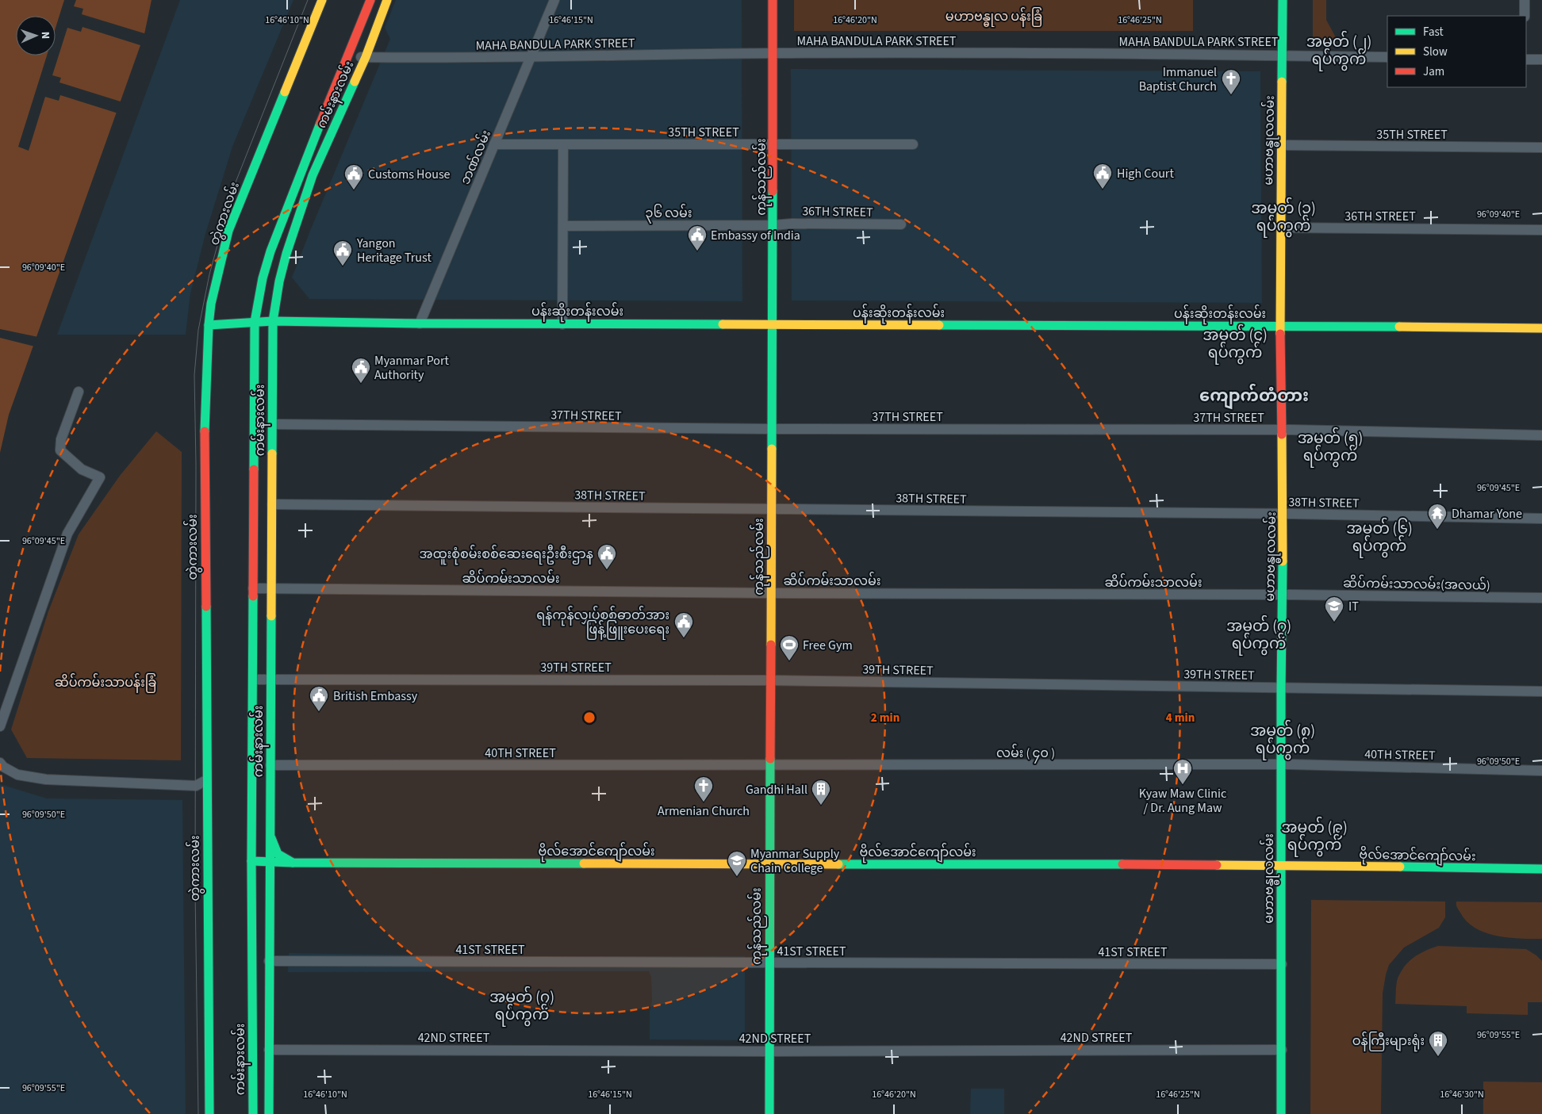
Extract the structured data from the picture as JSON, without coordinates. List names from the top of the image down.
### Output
{
  "streets": {
    "main road": [
      "ကမ်းနားလမ်း",
      "မဟာဗန္ဓုလလမ်း",
      "ကုန်သည်လမ်း",
      "တွဲကားလမ်း",
      "ပန်းဆိုးတန်းလမ်း",
      "ဗိုလ်အောင်ကျော်လမ်း"
    ],
    "street": [
      "MAHA BANDULA PARK STREET",
      "35TH STREET",
      "ဘဏ်လမ်း",
      "36TH STREET",
      "၃၆ လမ်း",
      "37TH STREET",
      "38TH STREET",
      "ဆိပ်ကမ်းသာလမ်း",
      "ဆိပ်ကမ်းသာလမ်း(အလယ်)",
      "39TH STREET",
      "40TH STREET",
      "လမ်း ( ၄၀ )",
      "41ST STREET",
      "42ND STREET"
    ]
  },
  "crossings": [
    ["MAHA BANDULA PARK STREET", "ကမ်းနားလမ်း"],
    ["MAHA BANDULA PARK STREET", "မဟာဗန္ဓုလလမ်း"],
    ["MAHA BANDULA PARK STREET", "ဘဏ်လမ်း"],
    ["MAHA BANDULA PARK STREET", "ကုန်သည်လမ်း"],
    ["ကမ်းနားလမ်း", "ပန်းဆိုးတန်းလမ်း"],
    ["ကမ်းနားလမ်း", "37TH STREET"],
    ["ကမ်းနားလမ်း", "38TH STREET"],
    ["ကမ်းနားလမ်း", "ဆိပ်ကမ်းသာလမ်း"],
    ["ကမ်းနားလမ်း", "39TH STREET"],
    ["ကမ်းနားလမ်း", "40TH STREET"],
    ["ကမ်းနားလမ်း", "ဗိုလ်အောင်ကျော်လမ်း"],
    ["ကမ်းနားလမ်း", "41ST STREET"],
    ["ကမ်းနားလမ်း", "42ND STREET"],
    ["35TH STREET", "မဟာဗန္ဓုလလမ်း"],
    ["35TH STREET", "ဘဏ်လမ်း"],
    ["35TH STREET", "ကုန်သည်လမ်း"],
    ["မဟာဗန္ဓုလလမ်း", "36TH STREET"],
    ["မဟာဗန္ဓုလလမ်း", "ပန်းဆိုးတန်းလမ်း"],
    ["မဟာဗန္ဓုလလမ်း", "37TH STREET"],
    ["မဟာဗန္ဓုလလမ်း", "38TH STREET"],
    ["မဟာဗန္ဓုလလမ်း", "ဆိပ်ကမ်းသာလမ်း"],
    ["မဟာဗန္ဓုလလမ်း", "ဆိပ်ကမ်းသာလမ်း(အလယ်)"],
    ["မဟာဗန္ဓုလလမ်း", "39TH STREET"],
    ["မဟာဗန္ဓုလလမ်း", "40TH STREET"],
    ["မဟာဗန္ဓုလလမ်း", "လမ်း ( ၄၀ )"],
    ["မဟာဗန္ဓုလလမ်း", "ဗိုလ်အောင်ကျော်လမ်း"],
    ["မဟာဗန္ဓုလလမ်း", "41ST STREET"],
    ["မဟာဗန္ဓုလလမ်း", "42ND STREET"],
    ["ဘဏ်လမ်း", "ပန်းဆိုးတန်းလမ်း"],
    ["ကုန်သည်လမ်း", "36TH STREET"],
    ["ကုန်သည်လမ်း", "၃၆ လမ်း"],
    ["ကုန်သည်လမ်း", "ပန်းဆိုးတန်းလမ်း"],
    ["ကုန်သည်လမ်း", "37TH STREET"],
    ["ကုန်သည်လမ်း", "38TH STREET"],
    ["ကုန်သည်လမ်း", "ဆိပ်ကမ်းသာလမ်း"],
    ["ကုန်သည်လမ်း", "39TH STREET"],
    ["ကုန်သည်လမ်း", "40TH STREET"],
    ["ကုန်သည်လမ်း", "လမ်း ( ၄၀ )"],
    ["ကုန်သည်လမ်း", "ဗိုလ်အောင်ကျော်လမ်း"],
    ["ကုန်သည်လမ်း", "41ST STREET"],
    ["ကုန်သည်လမ်း", "42ND STREET"],
    ["36TH STREET", "၃၆ လမ်း"],
    ["တွဲကားလမ်း", "ပန်းဆိုးတန်းလမ်း"],
    ["ဆိပ်ကမ်းသာလမ်း", "ဆိပ်ကမ်းသာလမ်း(အလယ်)"],
    ["40TH STREET", "လမ်း ( ၄၀ )"]
  ],
  "districts": [
    "အမှတ် (၂) ရပ်ကွက်",
    "အမှတ် (၃) ရပ်ကွက်",
    "အမှတ် (၄) ရပ်ကွက်",
    "ကျောက်တံတား",
    "အမှတ် (၅) ရပ်ကွက်",
    "အမှတ် (၆) ရပ်ကွက်",
    "အမှတ် (၇) ရပ်ကွက်",
    "အမှတ် (၈) ရပ်ကွက်",
    "အမှတ် (၉) ရပ်ကွက်",
    "အမှတ် (၇) ရပ်ကွက်"
  ],
  "parks": ["မဟာဗန္ဓုလ ပန်းခြံ", "ဆိပ်ကမ်းသာပန်းခြံ"],
  "places": {
    "church": ["Immanuel Baptist Church", "Armenian Church"],
    "public building": [
      "High Court",
      "Customs House",
      "Embassy of India",
      "Yangon Heritage Trust",
      "Myanmar Port Authority",
      "အထူးစုံစမ်းစစ်ဆေးရေးဦးစီးဌာန",
      "ရန်ကုန်လျှပ်စစ်ဓာတ်အား ဖြန့်ဖြူးပေးရေး",
      "British Embassy"
    ],
    "temple": ["Dhamar Yone"],
    "school or university": ["IT", "Myanmar Supply Chain College"],
    "sports": ["Free Gym"],
    "hospital": ["Kyaw Maw Clinic / Dr. Aung Maw"],
    "building": ["Gandhi Hall", "ဝန်ကြီးများရုံး"]
  },
  "legend": ["Fast", "Slow", "Jam"],
  "north": "right",
  "coordinates": [
    "16°46'10\"N",
    "16°46'15\"N",
    "16°46'20\"N",
    "16°46'25\"N",
    "96°09'40\"E",
    "96°09'45\"E",
    "96°09'50\"E",
    "96°09'55\"E",
    "16°46'30\"N"
  ],
  "rings": ["2 min", "4 min"]
}
